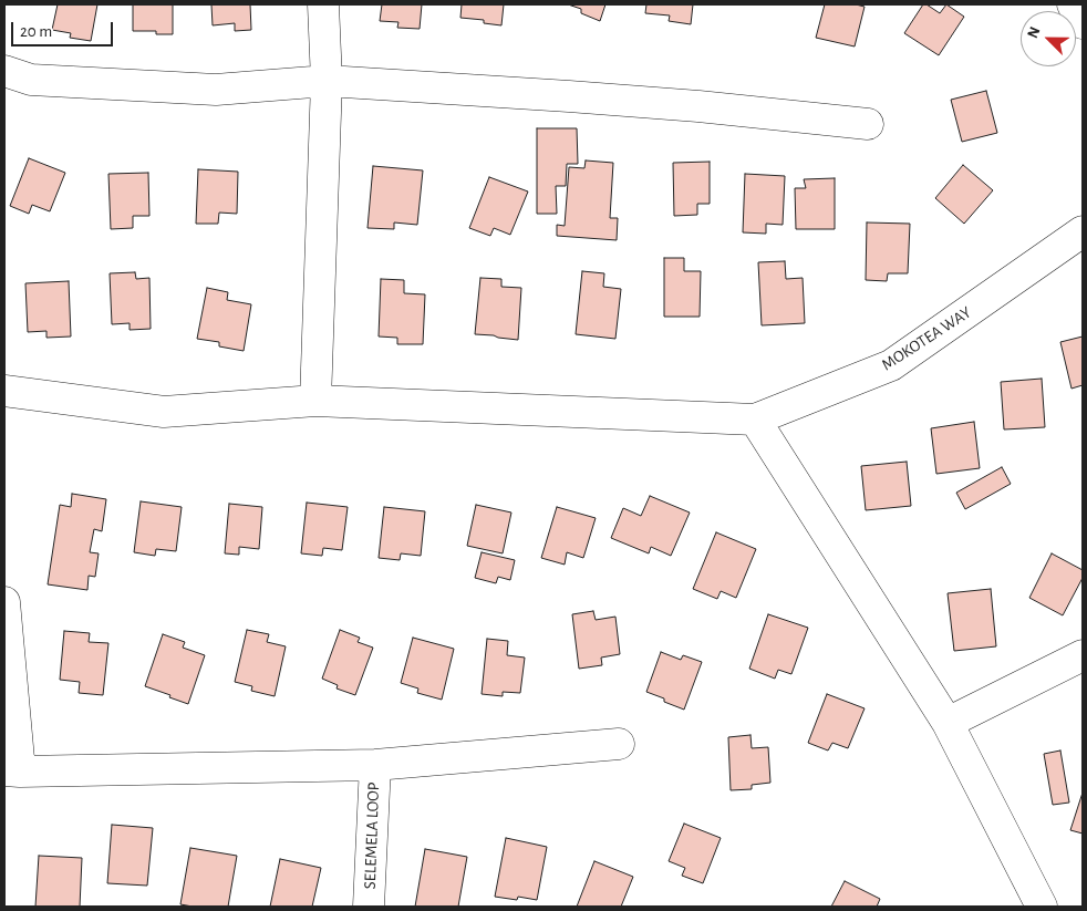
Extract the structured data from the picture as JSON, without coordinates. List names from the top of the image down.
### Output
{
  "streets": {
    "street": ["MOKOTEA WAY", "SELEMELA LOOP"]
  },
  "scale_bar": "20 m",
  "north": "top left"
}
